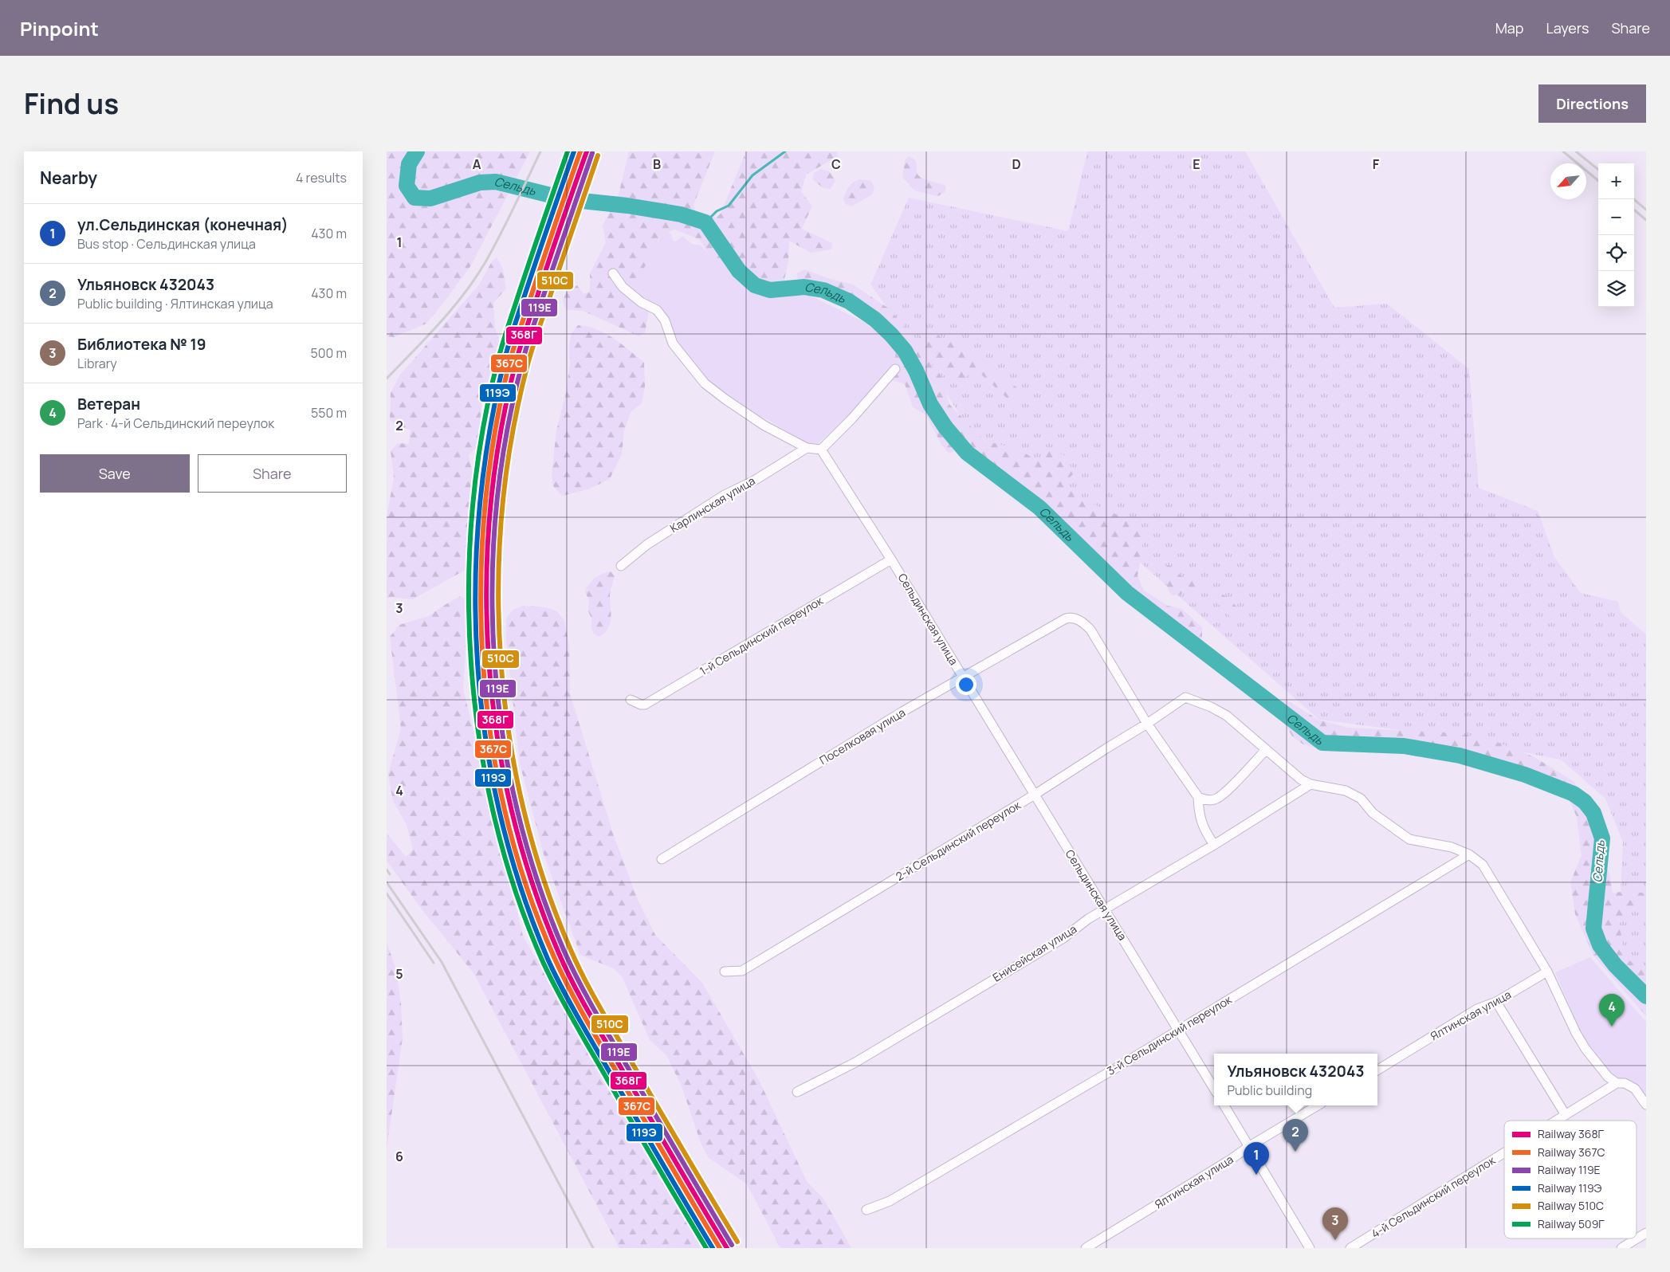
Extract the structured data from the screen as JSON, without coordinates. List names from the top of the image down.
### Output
{
  "streets": {
    "street": [
      "Карлинская улица",
      "Сельдинская улица",
      "1-й Сельдинский переулок",
      "Поселковая улица",
      "2-й Сельдинский переулок",
      "Енисейская улица",
      "Ялтинская улица",
      "3-й Сельдинский переулок",
      "4-й Сельдинский переулок"
    ]
  },
  "crossings": [
    ["Сельдинская улица", "1-й Сельдинский переулок"],
    ["Сельдинская улица", "Поселковая улица"],
    ["Сельдинская улица", "2-й Сельдинский переулок"],
    ["Сельдинская улица", "Енисейская улица"],
    ["Сельдинская улица", "3-й Сельдинский переулок"],
    ["Поселковая улица", "2-й Сельдинский переулок"]
  ],
  "water": ["Сельдь"],
  "lines": [
    "rail line 368Г",
    "rail line 367С",
    "rail line 119Э",
    "rail line 509Г",
    "rail line 119Е",
    "rail line 510С"
  ],
  "legend": [
    "Railway 368Г",
    "Railway 367С",
    "Railway 119Е",
    "Railway 119Э",
    "Railway 510С",
    "Railway 509Г"
  ],
  "north": "bottom left",
  "page": {
    "header": "Pinpoint",
    "nav": ["Map", "Layers", "Share"],
    "title": "Find us",
    "buttons": [
      "Directions",
      ["Save", "Share"]
    ],
    "heading": ["Nearby", "4 results"],
    "map_buttons": ["+", "−"],
    "list": [
      {
        "mark": "1",
        "name": "ул.Сельдинская (конечная)",
        "note": "Bus stop · Сельдинская улица",
        "value": "430 m"
      },
      {
        "mark": "2",
        "name": "Ульяновск 432043",
        "note": "Public building · Ялтинская улица",
        "value": "430 m"
      },
      {
        "mark": "3",
        "name": "Библиотека № 19",
        "note": "Library",
        "value": "500 m"
      },
      {
        "mark": "4",
        "name": "Ветеран",
        "note": "Park · 4-й Сельдинский переулок",
        "value": "550 m"
      }
    ],
    "pins": [
      "4",
      "2",
      "1",
      "3"
    ],
    "popup": ["Ульяновск 432043", "Public building"]
  },
  "grid": {
    "columns": [
      "A",
      "B",
      "C",
      "D",
      "E",
      "F"
    ],
    "rows": [
      "1",
      "2",
      "3",
      "4",
      "5",
      "6"
    ]
  }
}
